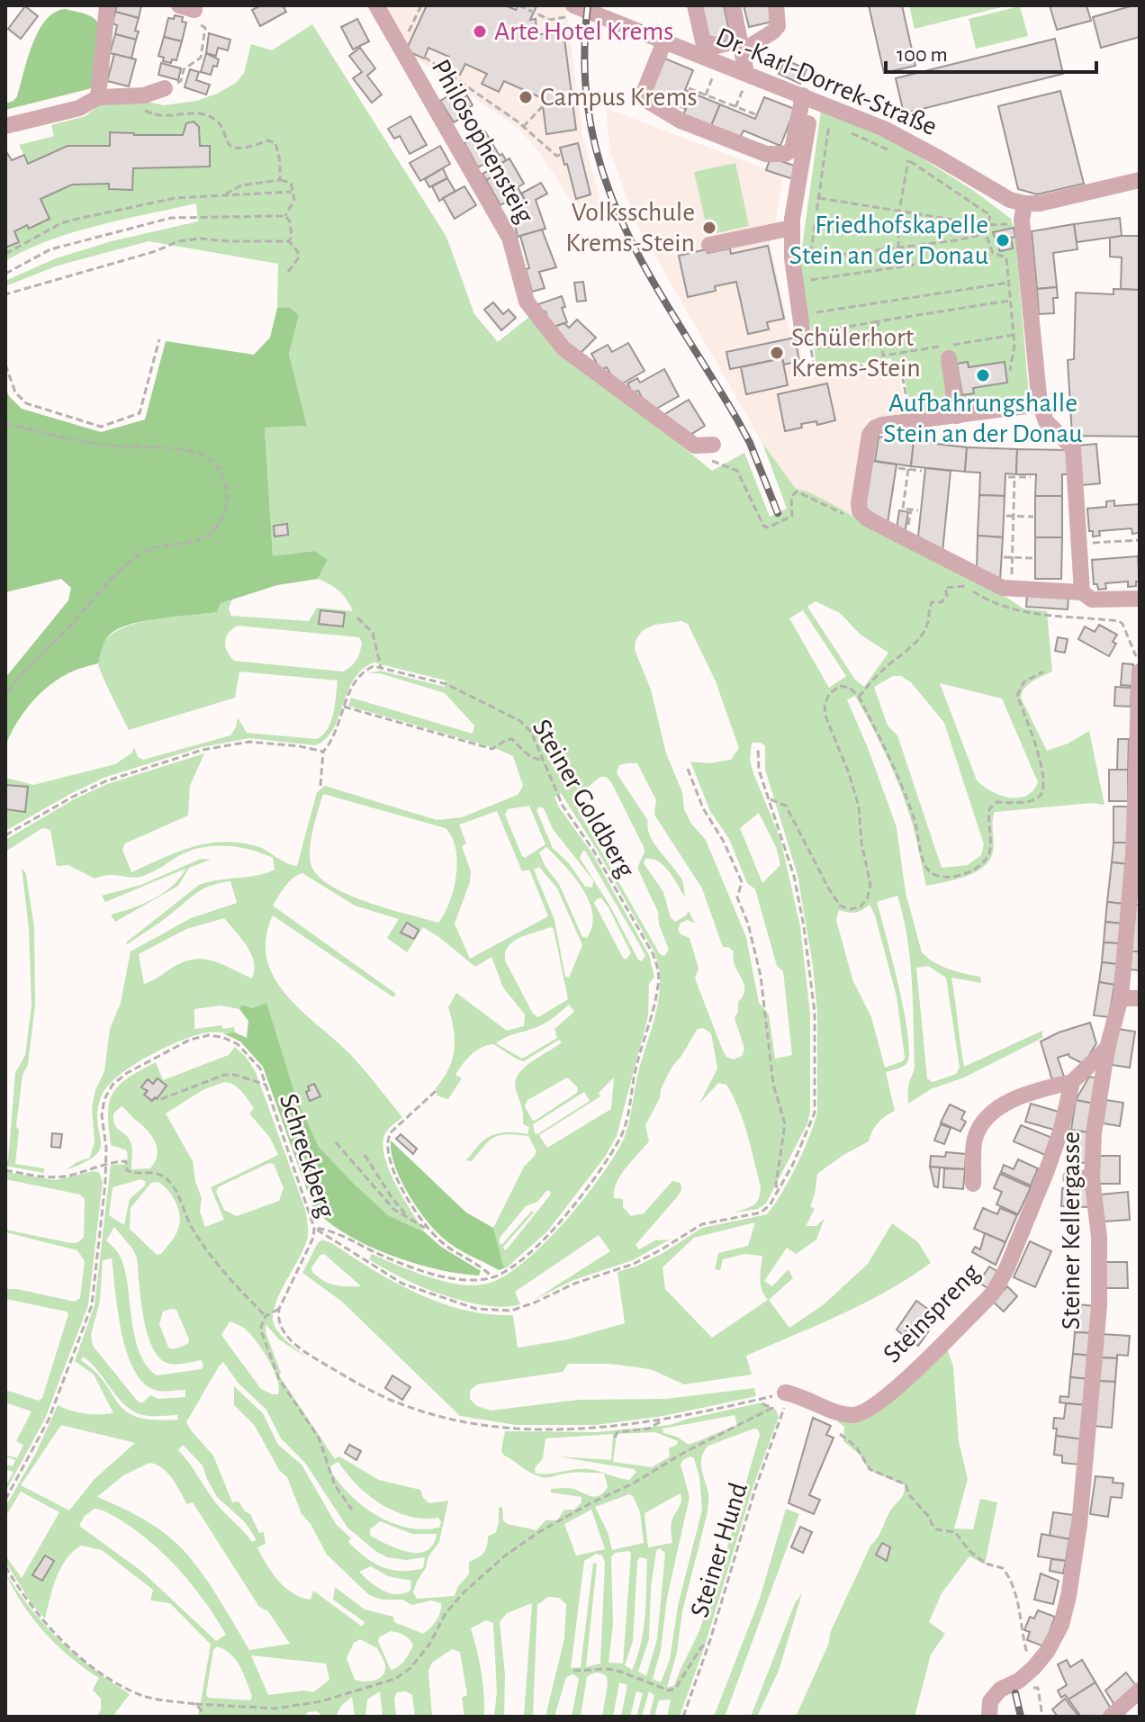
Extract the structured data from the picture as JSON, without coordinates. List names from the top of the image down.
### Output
{
  "streets": {
    "street": [
      "Dr.-Karl-Dorrek-Straße",
      "Philosophensteig",
      "Steiner Kellergasse",
      "Steinspreng"
    ],
    "path": ["Steiner Goldberg", "Schreckberg", "Steiner Hund"]
  },
  "crossings": [
    ["Steinspreng", "Steiner Hund"]
  ],
  "places": [
    "Arte Hotel Krems",
    "Campus Krems",
    "Volksschule Krems-Stein",
    "Friedhofskapelle Stein an der Donau",
    "Schülerhort Krems-Stein",
    "Aufbahrungshalle Stein an der Donau"
  ],
  "scale_bar": "100 m"
}
